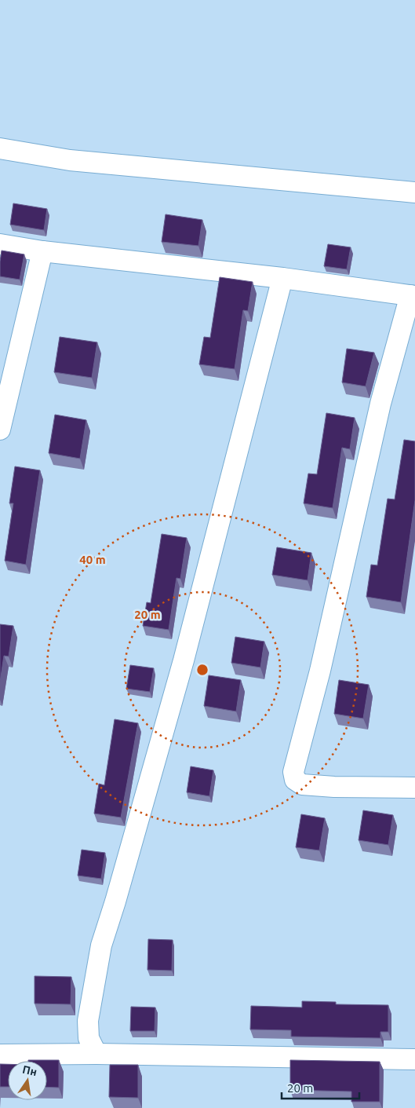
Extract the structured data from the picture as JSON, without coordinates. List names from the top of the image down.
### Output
{
  "scale_bar": "20 m",
  "north": "top",
  "rings": ["40 m", "20 m"]
}
